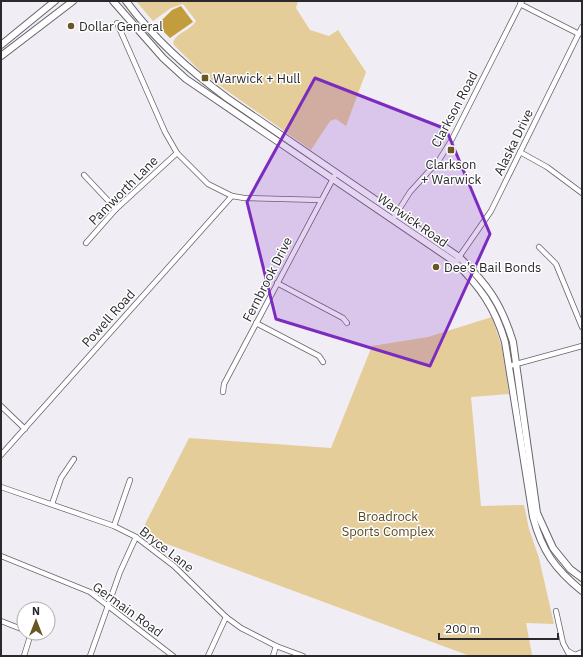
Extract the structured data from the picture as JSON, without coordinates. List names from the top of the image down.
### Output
{
  "streets": {
    "main road": ["Warwick Road"],
    "street": [
      "Clarkson Road",
      "Alaska Drive",
      "Pamworth Lane",
      "Fernbrook Drive",
      "Powell Road",
      "Bryce Lane",
      "Germain Road"
    ]
  },
  "crossings": [
    ["Clarkson Road", "Warwick Road"],
    ["Alaska Drive", "Warwick Road"],
    ["Warwick Road", "Fernbrook Drive"]
  ],
  "parks": ["Broadrock Sports Complex"],
  "places": {
    "other": ["Dollar General", "Dee’s Bail Bonds"],
    "transit": ["Warwick + Hull", "Clarkson + Warwick"]
  },
  "scale_bar": "200 m",
  "north": "top"
}
